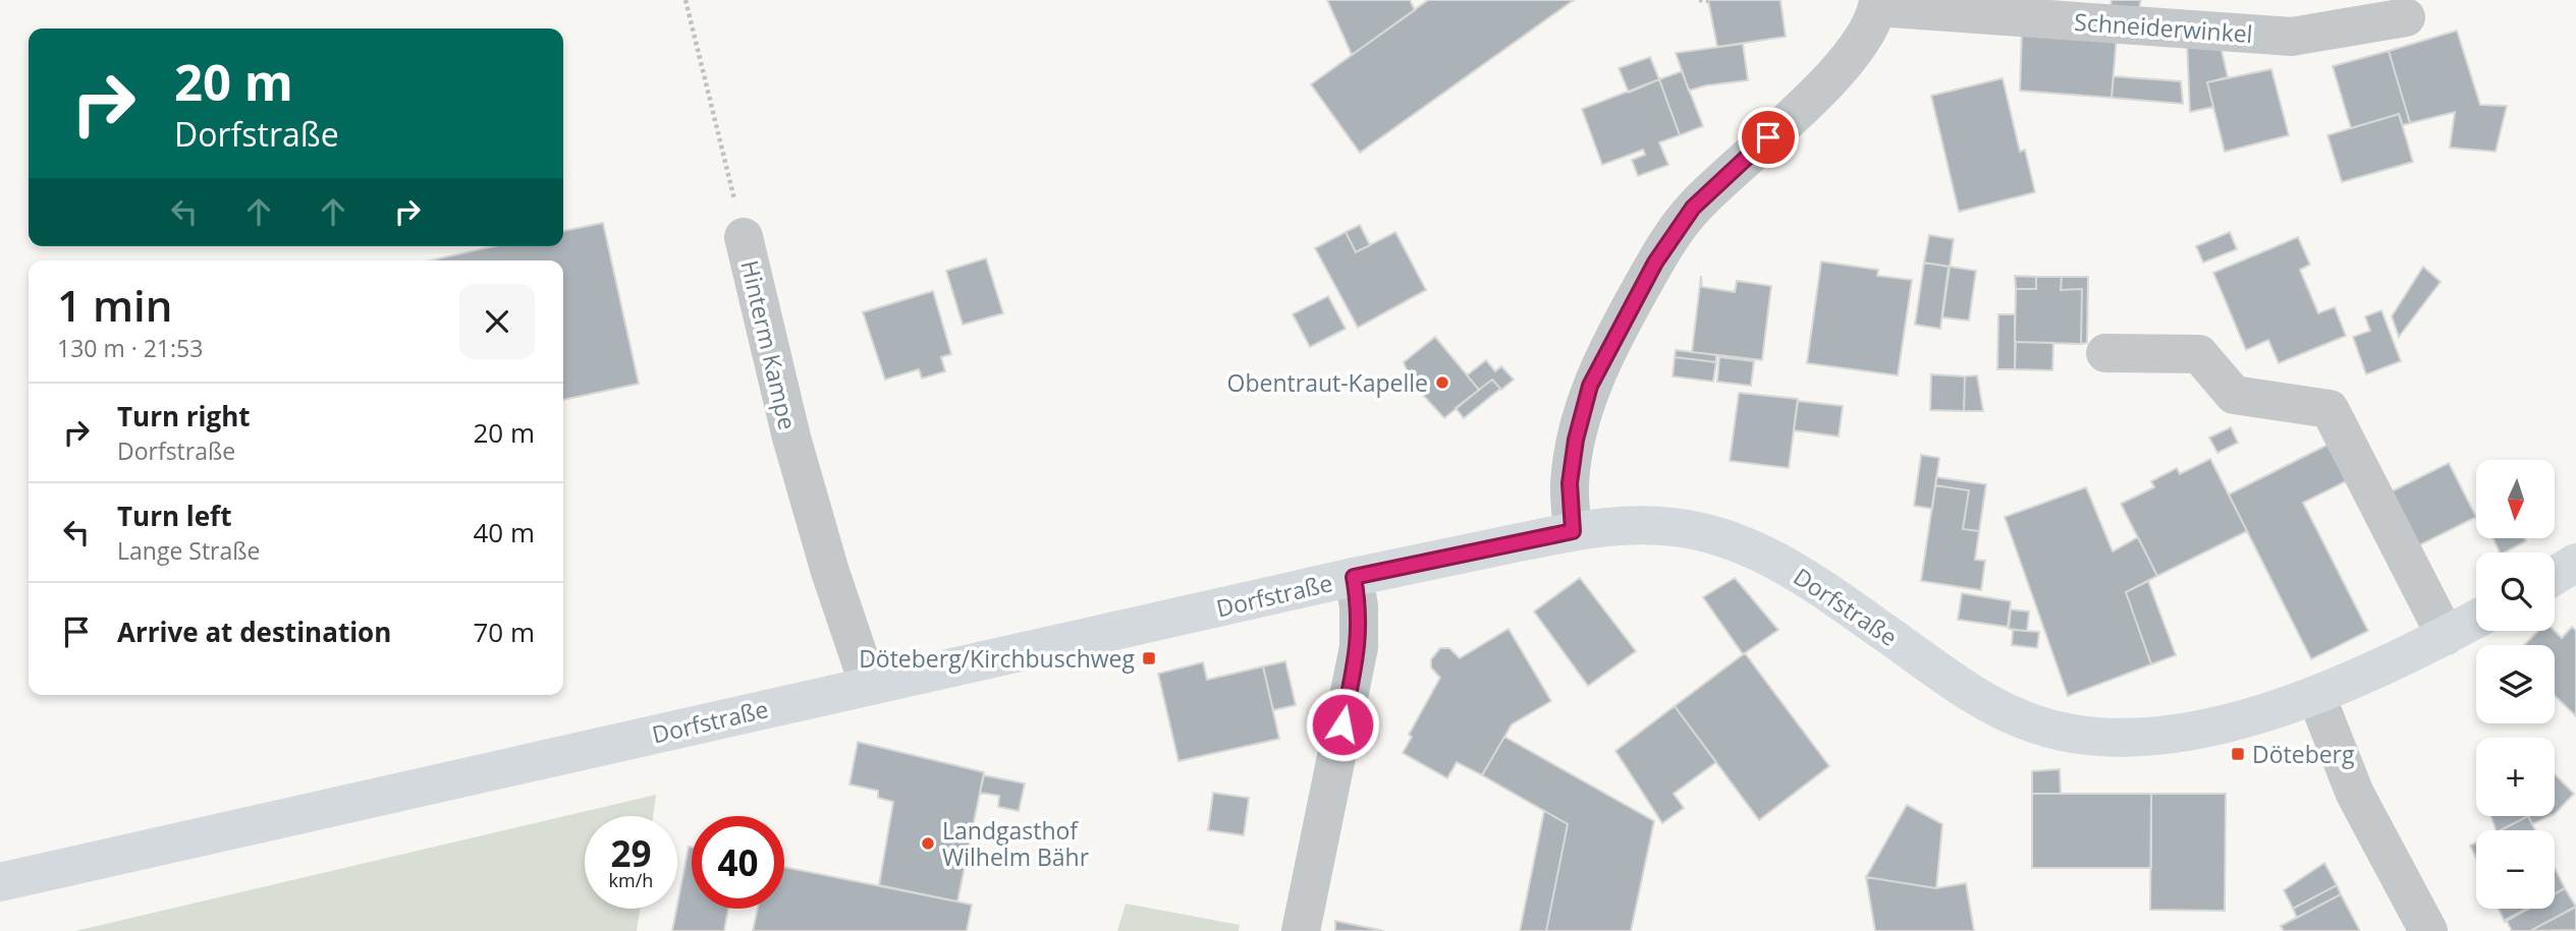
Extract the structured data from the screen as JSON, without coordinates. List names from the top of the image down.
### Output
{
  "streets": {
    "main road": ["Dorfstraße"],
    "street": ["Schneiderwinkel", "Hinterm Kampe"]
  },
  "crossings": [
    ["Hinterm Kampe", "Dorfstraße"]
  ],
  "places": {
    "other": ["Obentraut-Kapelle", "Landgasthof Wilhelm Bähr"],
    "transit": ["Döteberg/Kirchbuschweg", "Döteberg"]
  },
  "north": "bottom",
  "page": {
    "turn": ["20 m", "Dorfstraße"],
    "heading": ["1 min", "130 m · 21:53"],
    "list": [
      {
        "name": "Turn right",
        "note": "Dorfstraße",
        "value": "20 m"
      },
      {
        "name": "Turn left",
        "note": "Lange Straße",
        "value": "40 m"
      },
      {
        "name": "Arrive at destination",
        "value": "70 m"
      }
    ],
    "map_buttons": ["+", "−"],
    "speed": "29 km/h",
    "limit": "40"
  }
}
